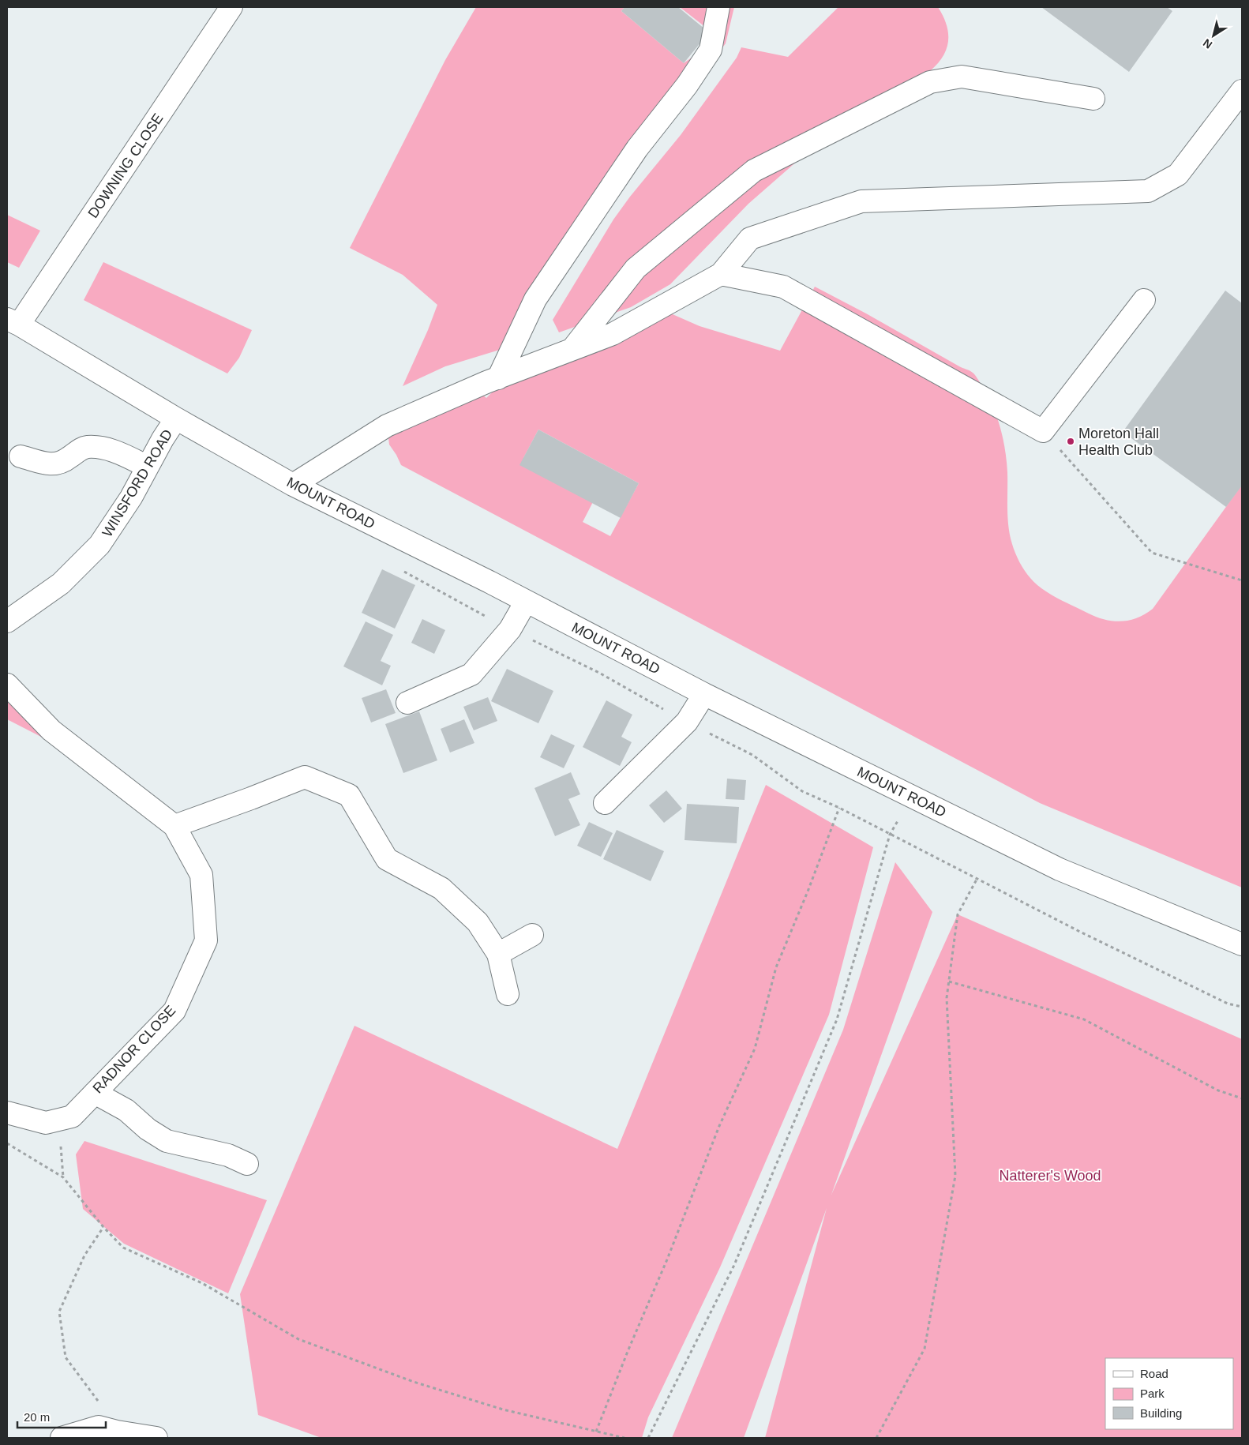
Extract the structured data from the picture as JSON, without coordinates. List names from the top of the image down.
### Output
{
  "streets": {
    "street": [
      "DOWNING CLOSE",
      "WINSFORD ROAD",
      "MOUNT ROAD",
      "RADNOR CLOSE"
    ]
  },
  "crossings": [
    ["DOWNING CLOSE", "MOUNT ROAD"],
    ["WINSFORD ROAD", "MOUNT ROAD"]
  ],
  "parks": ["Natterer's Wood"],
  "places": ["Moreton Hall Health Club"],
  "legend": ["Road", "Park", "Building"],
  "scale_bar": "20 m",
  "north": "bottom left"
}
